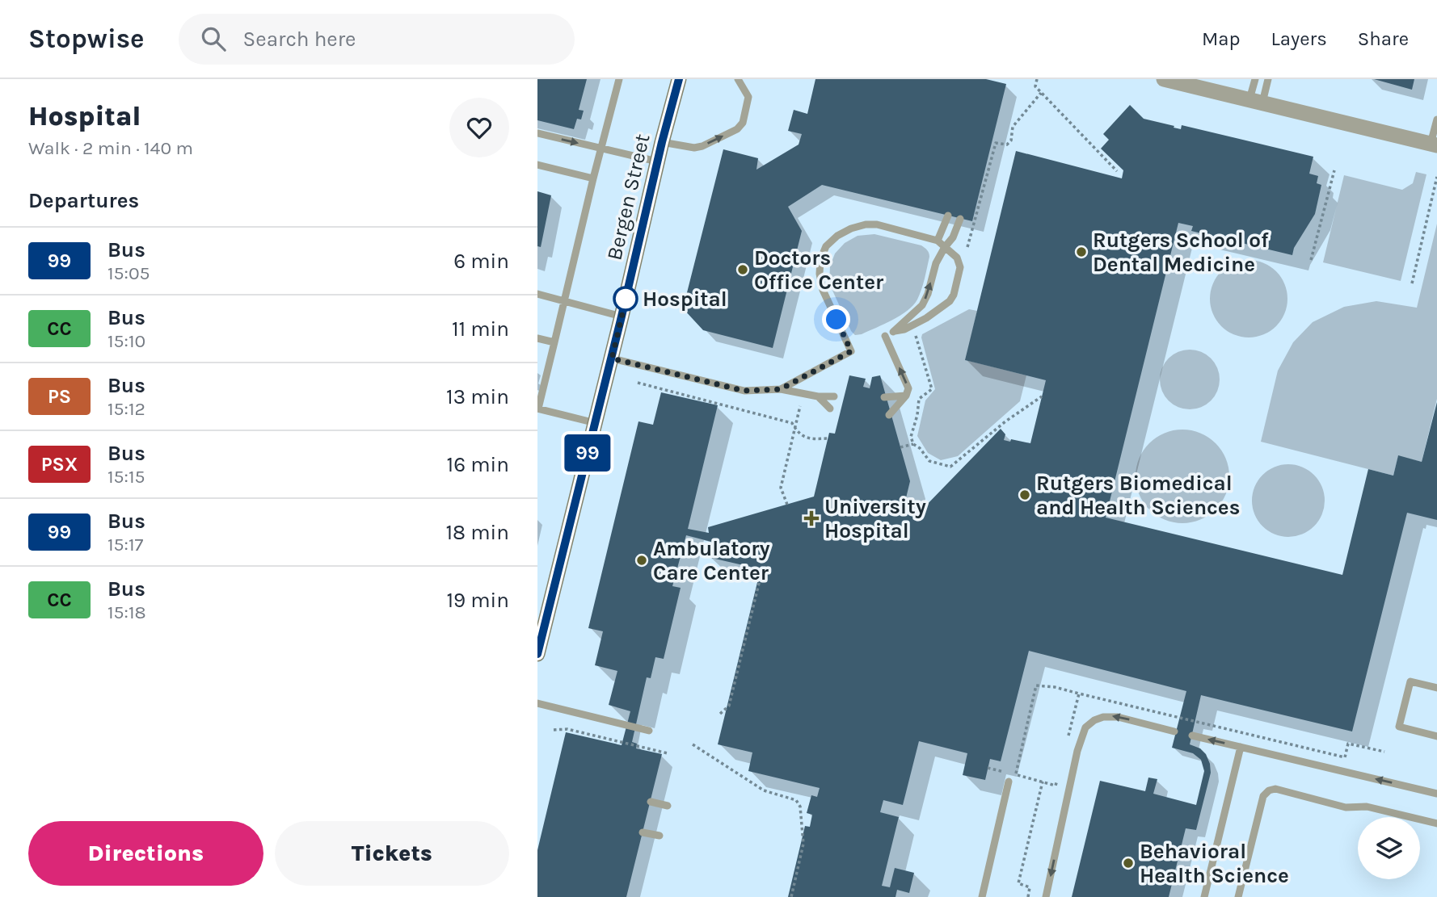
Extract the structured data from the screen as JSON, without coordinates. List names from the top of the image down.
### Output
{
  "streets": {
    "main road": ["Bergen Street"]
  },
  "places": {
    "other": [
      "Rutgers School of Dental Medicine",
      "Doctors Office Center",
      "Hospital",
      "Rutgers Biomedical and Health Sciences",
      "Ambulatory Care Center",
      "Behavioral Health Science"
    ],
    "health": ["University Hospital"]
  },
  "lines": ["bus line 99"],
  "page": {
    "header": "Stopwise",
    "search": "Search here",
    "nav": ["Map", "Layers", "Share"],
    "heading": [
      ["Hospital", "Walk · 2 min · 140 m"],
      "Departures"
    ],
    "on_map": "99",
    "list": [
      {
        "mark": "99",
        "name": "Bus",
        "note": "15:05",
        "value": "6 min"
      },
      {
        "mark": "CC",
        "name": "Bus",
        "note": "15:10",
        "value": "11 min"
      },
      {
        "mark": "PS",
        "name": "Bus",
        "note": "15:12",
        "value": "13 min"
      },
      {
        "mark": "PSX",
        "name": "Bus",
        "note": "15:15",
        "value": "16 min"
      },
      {
        "mark": "99",
        "name": "Bus",
        "note": "15:17",
        "value": "18 min"
      },
      {
        "mark": "CC",
        "name": "Bus",
        "note": "15:18",
        "value": "19 min"
      }
    ],
    "buttons": ["Directions", "Tickets"]
  }
}
